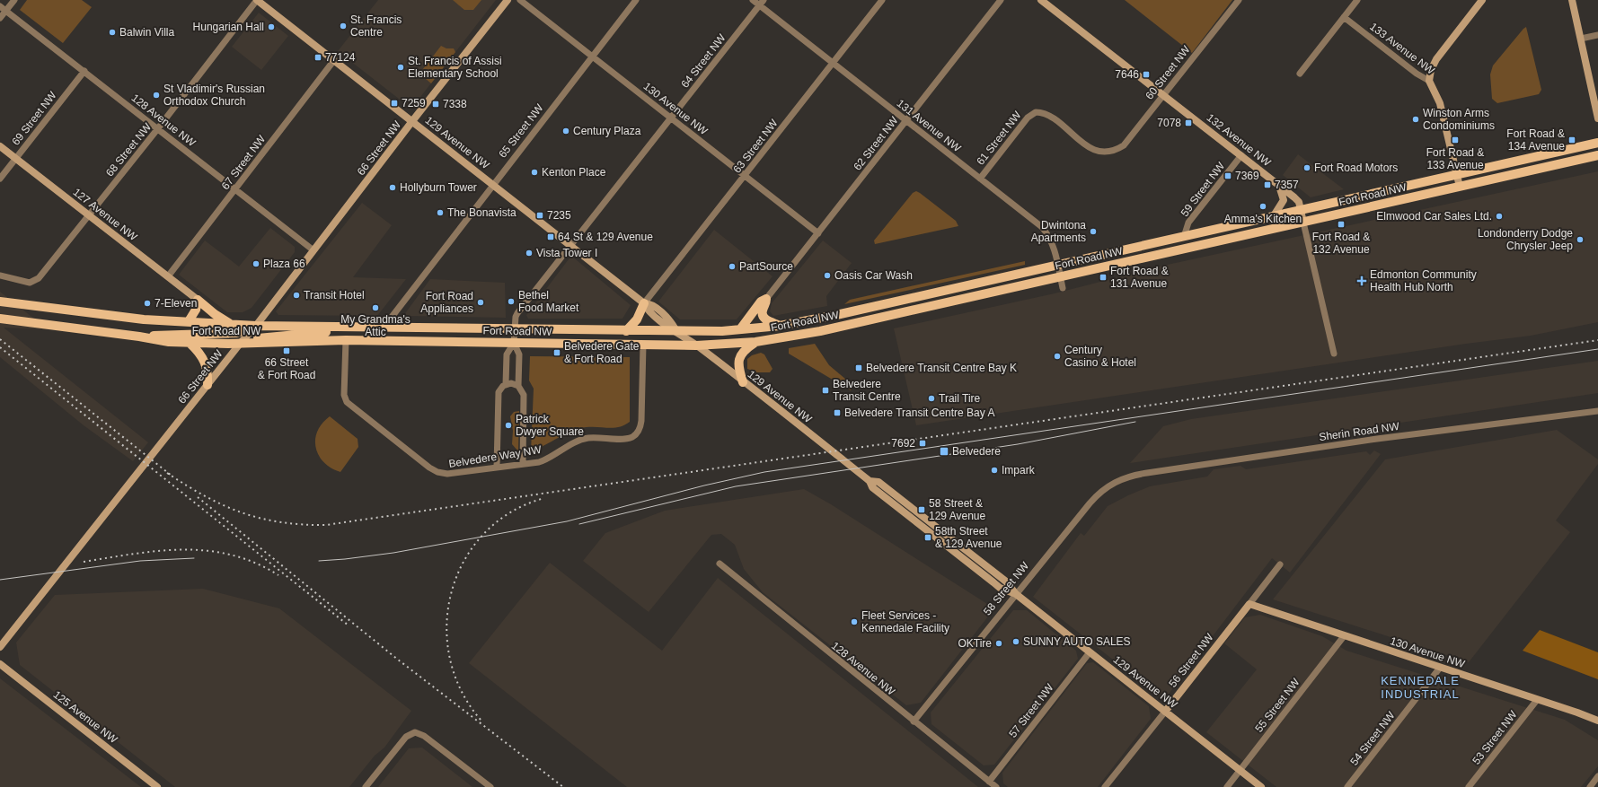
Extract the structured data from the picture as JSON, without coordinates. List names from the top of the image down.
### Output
{
  "streets": {
    "main road": ["Fort Road NW"],
    "street": [
      "133 Avenue NW",
      "64 Street NW",
      "60 Street NW",
      "130 Avenue NW",
      "69 Street NW",
      "128 Avenue NW",
      "131 Avenue NW",
      "65 Street NW",
      "61 Street NW",
      "132 Avenue NW",
      "129 Avenue NW",
      "62 Street NW",
      "63 Street NW",
      "66 Street NW",
      "68 Street NW",
      "67 Street NW",
      "59 Street NW",
      "127 Avenue NW",
      "Sherin Road NW",
      "Belvedere Way NW",
      "58 Street NW",
      "56 Street NW",
      "55 Street NW",
      "57 Street NW",
      "125 Avenue NW",
      "53 Street NW",
      "54 Street NW"
    ]
  },
  "crossings": [
    ["133 Avenue NW", "Fort Road NW"],
    ["64 Street NW", "130 Avenue NW"],
    ["64 Street NW", "131 Avenue NW"],
    ["64 Street NW", "129 Avenue NW"],
    ["64 Street NW", "Fort Road NW"],
    ["60 Street NW", "61 Street NW"],
    ["60 Street NW", "132 Avenue NW"],
    ["130 Avenue NW", "65 Street NW"],
    ["130 Avenue NW", "62 Street NW"],
    ["130 Avenue NW", "63 Street NW"],
    ["130 Avenue NW", "56 Street NW"],
    ["130 Avenue NW", "55 Street NW"],
    ["130 Avenue NW", "53 Street NW"],
    ["130 Avenue NW", "54 Street NW"],
    ["69 Street NW", "128 Avenue NW"],
    ["69 Street NW", "127 Avenue NW"],
    ["128 Avenue NW", "66 Street NW"],
    ["128 Avenue NW", "68 Street NW"],
    ["128 Avenue NW", "67 Street NW"],
    ["128 Avenue NW", "58 Street NW"],
    ["128 Avenue NW", "57 Street NW"],
    ["131 Avenue NW", "61 Street NW"],
    ["131 Avenue NW", "62 Street NW"],
    ["131 Avenue NW", "63 Street NW"],
    ["131 Avenue NW", "Fort Road NW"],
    ["65 Street NW", "129 Avenue NW"],
    ["65 Street NW", "Fort Road NW"],
    ["132 Avenue NW", "59 Street NW"],
    ["132 Avenue NW", "Fort Road NW"],
    ["129 Avenue NW", "63 Street NW"],
    ["129 Avenue NW", "66 Street NW"],
    ["129 Avenue NW", "68 Street NW"],
    ["129 Avenue NW", "67 Street NW"],
    ["129 Avenue NW", "Fort Road NW"],
    ["129 Avenue NW", "58 Street NW"],
    ["129 Avenue NW", "56 Street NW"],
    ["129 Avenue NW", "55 Street NW"],
    ["129 Avenue NW", "57 Street NW"],
    ["66 Street NW", "Fort Road NW"],
    ["68 Street NW", "127 Avenue NW"],
    ["67 Street NW", "127 Avenue NW"],
    ["59 Street NW", "Fort Road NW"],
    ["Fort Road NW", "Belvedere Way NW"],
    ["Sherin Road NW", "58 Street NW"]
  ],
  "districts": ["KENNEDALE INDUSTRIAL"],
  "places": {
    "other": [
      "St. Francis Centre",
      "Hungarian Hall",
      "Balwin Villa",
      "St. Francis of Assisi Elementary School",
      "St Vladimir's Russian Orthodox Church",
      "Winston Arms Condominiums",
      "Century Plaza",
      "Fort Road Motors",
      "Kenton Place",
      "Hollyburn Tower",
      "Amma's Kitchen",
      "The Bonavista",
      "Elmwood Car Sales Ltd.",
      "Dwintona Apartments",
      "Londonderry Dodge Chrysler Jeep",
      "Vista Tower I",
      "Plaza 66",
      "PartSource",
      "Oasis Car Wash",
      "Transit Hotel",
      "Bethel Food Market",
      "Fort Road Appliances",
      "7-Eleven",
      "My Grandma's Attic",
      "Century Casino & Hotel",
      "Trail Tire",
      "Patrick Dwyer Square",
      "Impark",
      "Fleet Services - Kennedale Facility",
      "SUNNY AUTO SALES",
      "OKTire"
    ],
    "transit": [
      "77124",
      "7646",
      "7259",
      "7338",
      "7078",
      "Fort Road & 133 Avenue",
      "Fort Road & 134 Avenue",
      "7369",
      "7357",
      "7235",
      "Fort Road & 132 Avenue",
      "64 St & 129 Avenue",
      "Fort Road & 131 Avenue",
      "66 Street & Fort Road",
      "Belvedere Gate & Fort Road",
      "Belvedere Transit Centre Bay K",
      "Belvedere Transit Centre",
      "Belvedere Transit Centre Bay A",
      "7692",
      "Belvedere",
      "58 Street & 129 Avenue",
      "58th Street & 129 Avenue"
    ],
    "health": ["Edmonton Community Health Hub North"]
  }
}
